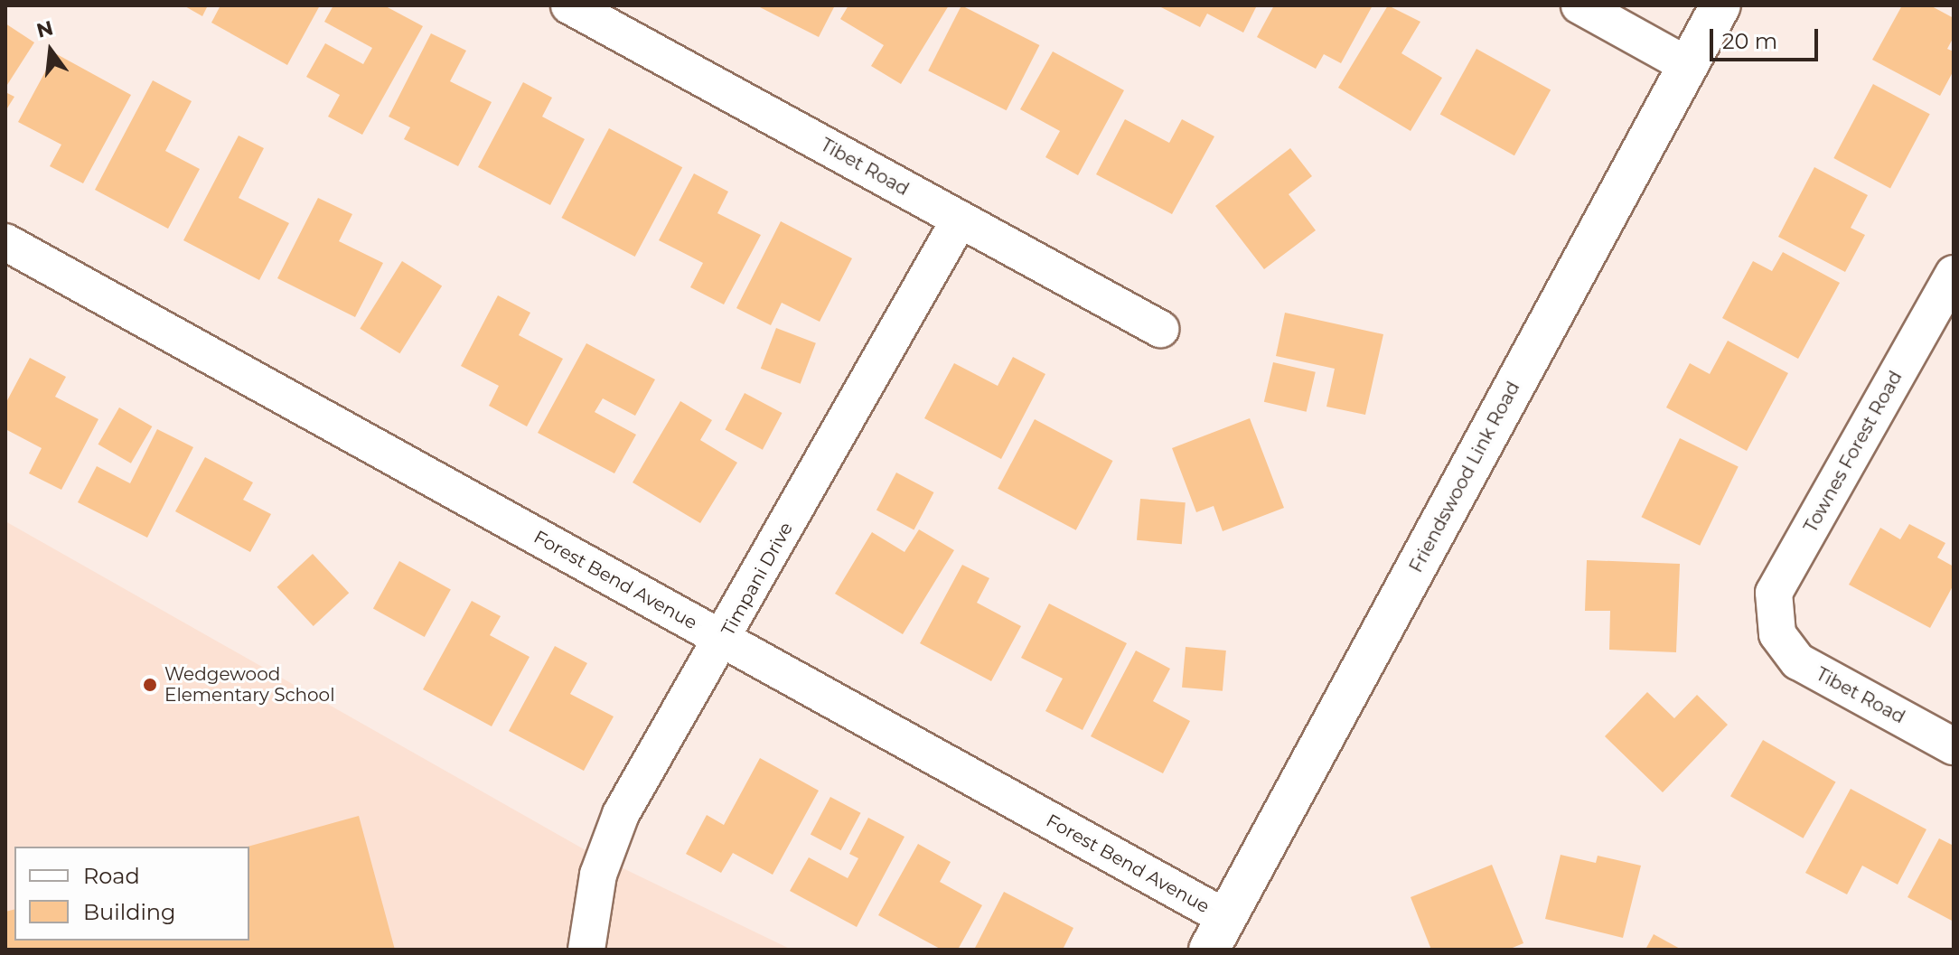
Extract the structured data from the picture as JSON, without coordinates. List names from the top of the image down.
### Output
{
  "streets": {
    "main road": ["Friendswood Link Road"],
    "street": [
      "Tibet Road",
      "Townes Forest Road",
      "Timpani Drive",
      "Forest Bend Avenue"
    ]
  },
  "crossings": [
    ["Tibet Road", "Townes Forest Road"],
    ["Tibet Road", "Timpani Drive"],
    ["Friendswood Link Road", "Forest Bend Avenue"],
    ["Timpani Drive", "Forest Bend Avenue"]
  ],
  "places": ["Wedgewood Elementary School"],
  "legend": ["Road", "Building"],
  "scale_bar": "20 m",
  "north": "top"
}
